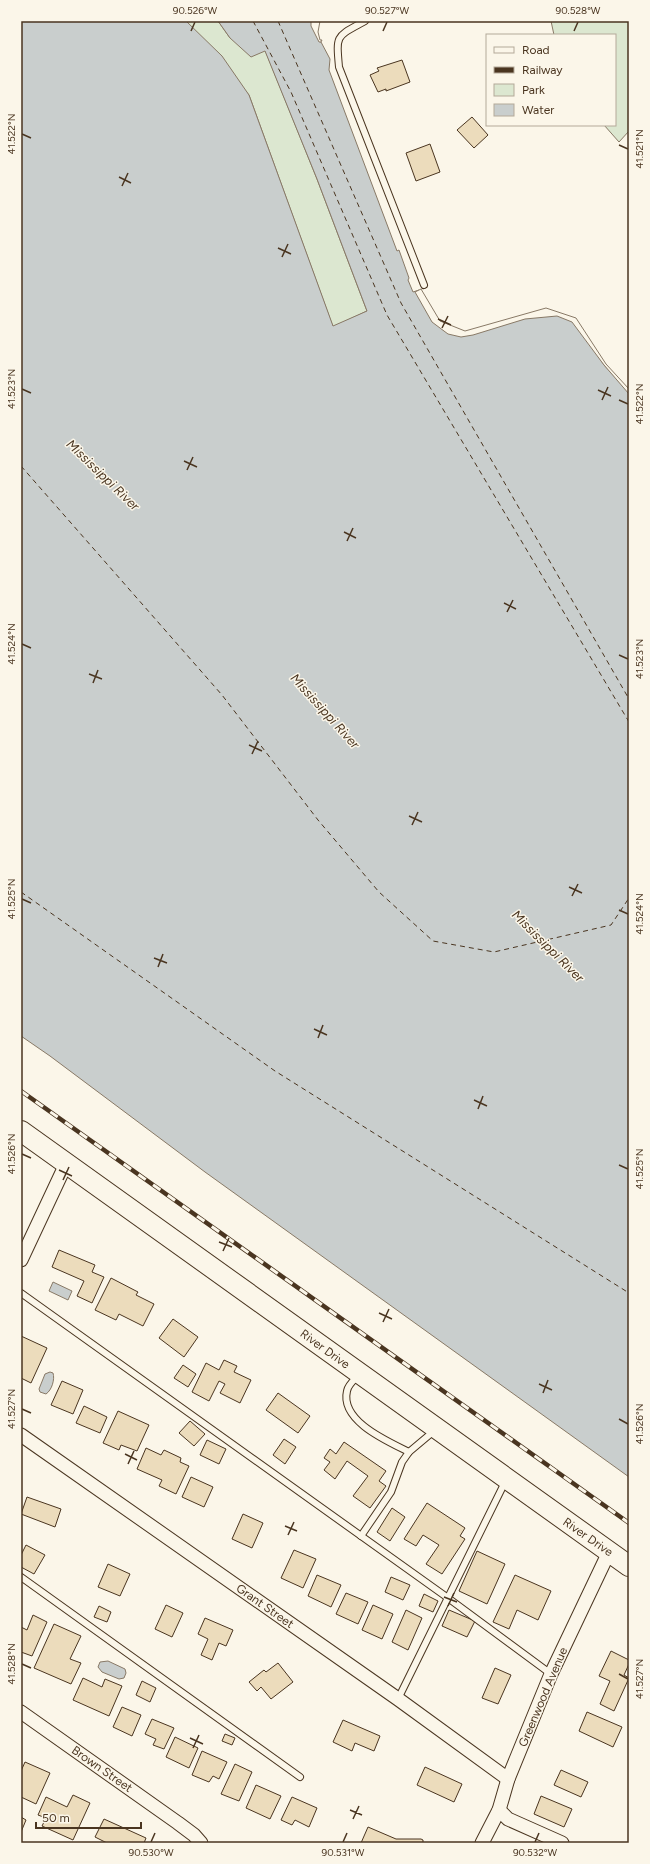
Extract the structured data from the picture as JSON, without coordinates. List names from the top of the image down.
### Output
{
  "streets": {
    "main road": ["River Drive"],
    "street": ["Grant Street", "Greenwood Avenue", "Brown Street"]
  },
  "crossings": [
    ["River Drive", "Greenwood Avenue"],
    ["Grant Street", "Greenwood Avenue"]
  ],
  "water": ["Mississippi River"],
  "legend": [
    "Road",
    "Railway",
    "Park",
    "Water"
  ],
  "scale_bar": "50 m",
  "coordinates": [
    "90.526°W",
    "90.527°W",
    "90.528°W",
    "41.522°N",
    "41.521°N",
    "41.523°N",
    "41.524°N",
    "41.525°N",
    "41.526°N",
    "41.527°N",
    "41.528°N",
    "90.530°W",
    "90.531°W",
    "90.532°W"
  ]
}
